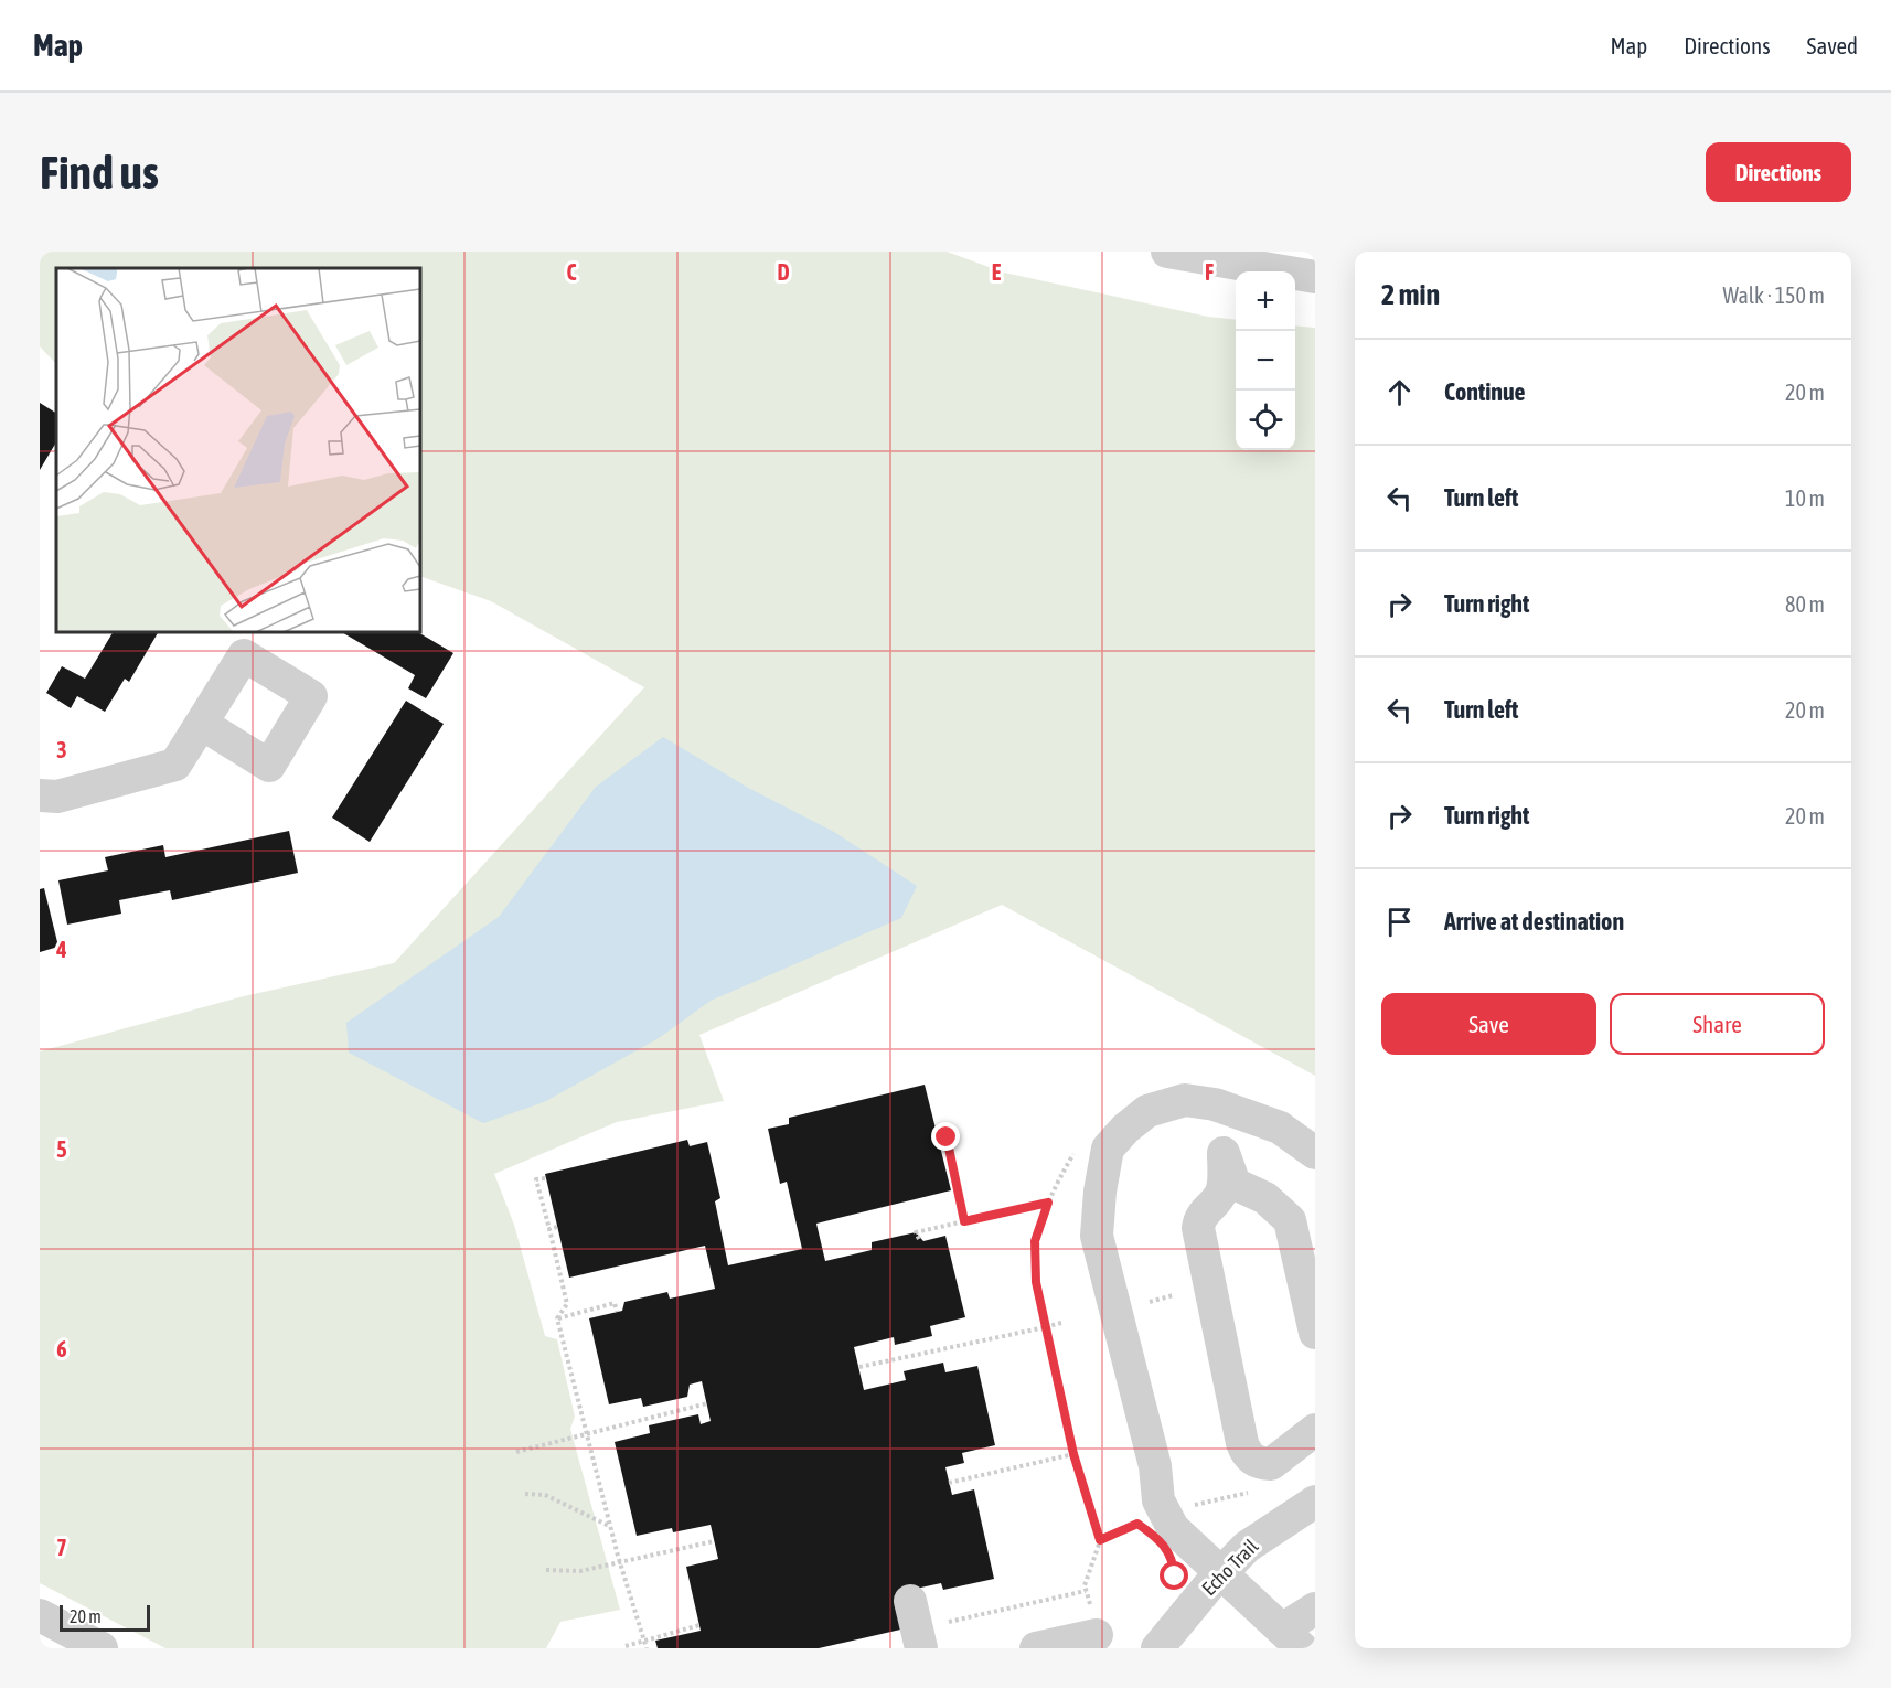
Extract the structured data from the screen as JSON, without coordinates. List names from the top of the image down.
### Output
{
  "streets": {
    "street": ["Echo Trail"]
  },
  "scale_bar": "20 m",
  "page": {
    "header": "Map",
    "nav": ["Map", "Directions", "Saved"],
    "buttons": [
      "Directions",
      ["Save", "Share"]
    ],
    "title": "Find us",
    "heading": ["2 min", "Walk · 150 m"],
    "map_buttons": ["+", "−"],
    "list": [
      ["Continue", "20 m"],
      ["Turn left", "10 m"],
      ["Turn right", "80 m"],
      ["Turn left", "20 m"],
      ["Turn right", "20 m"],
      "Arrive at destination"
    ],
    "scale": "20 m"
  },
  "grid": {
    "columns": [
      "C",
      "D",
      "E",
      "F"
    ],
    "rows": [
      "3",
      "4",
      "5",
      "6",
      "7"
    ]
  }
}
